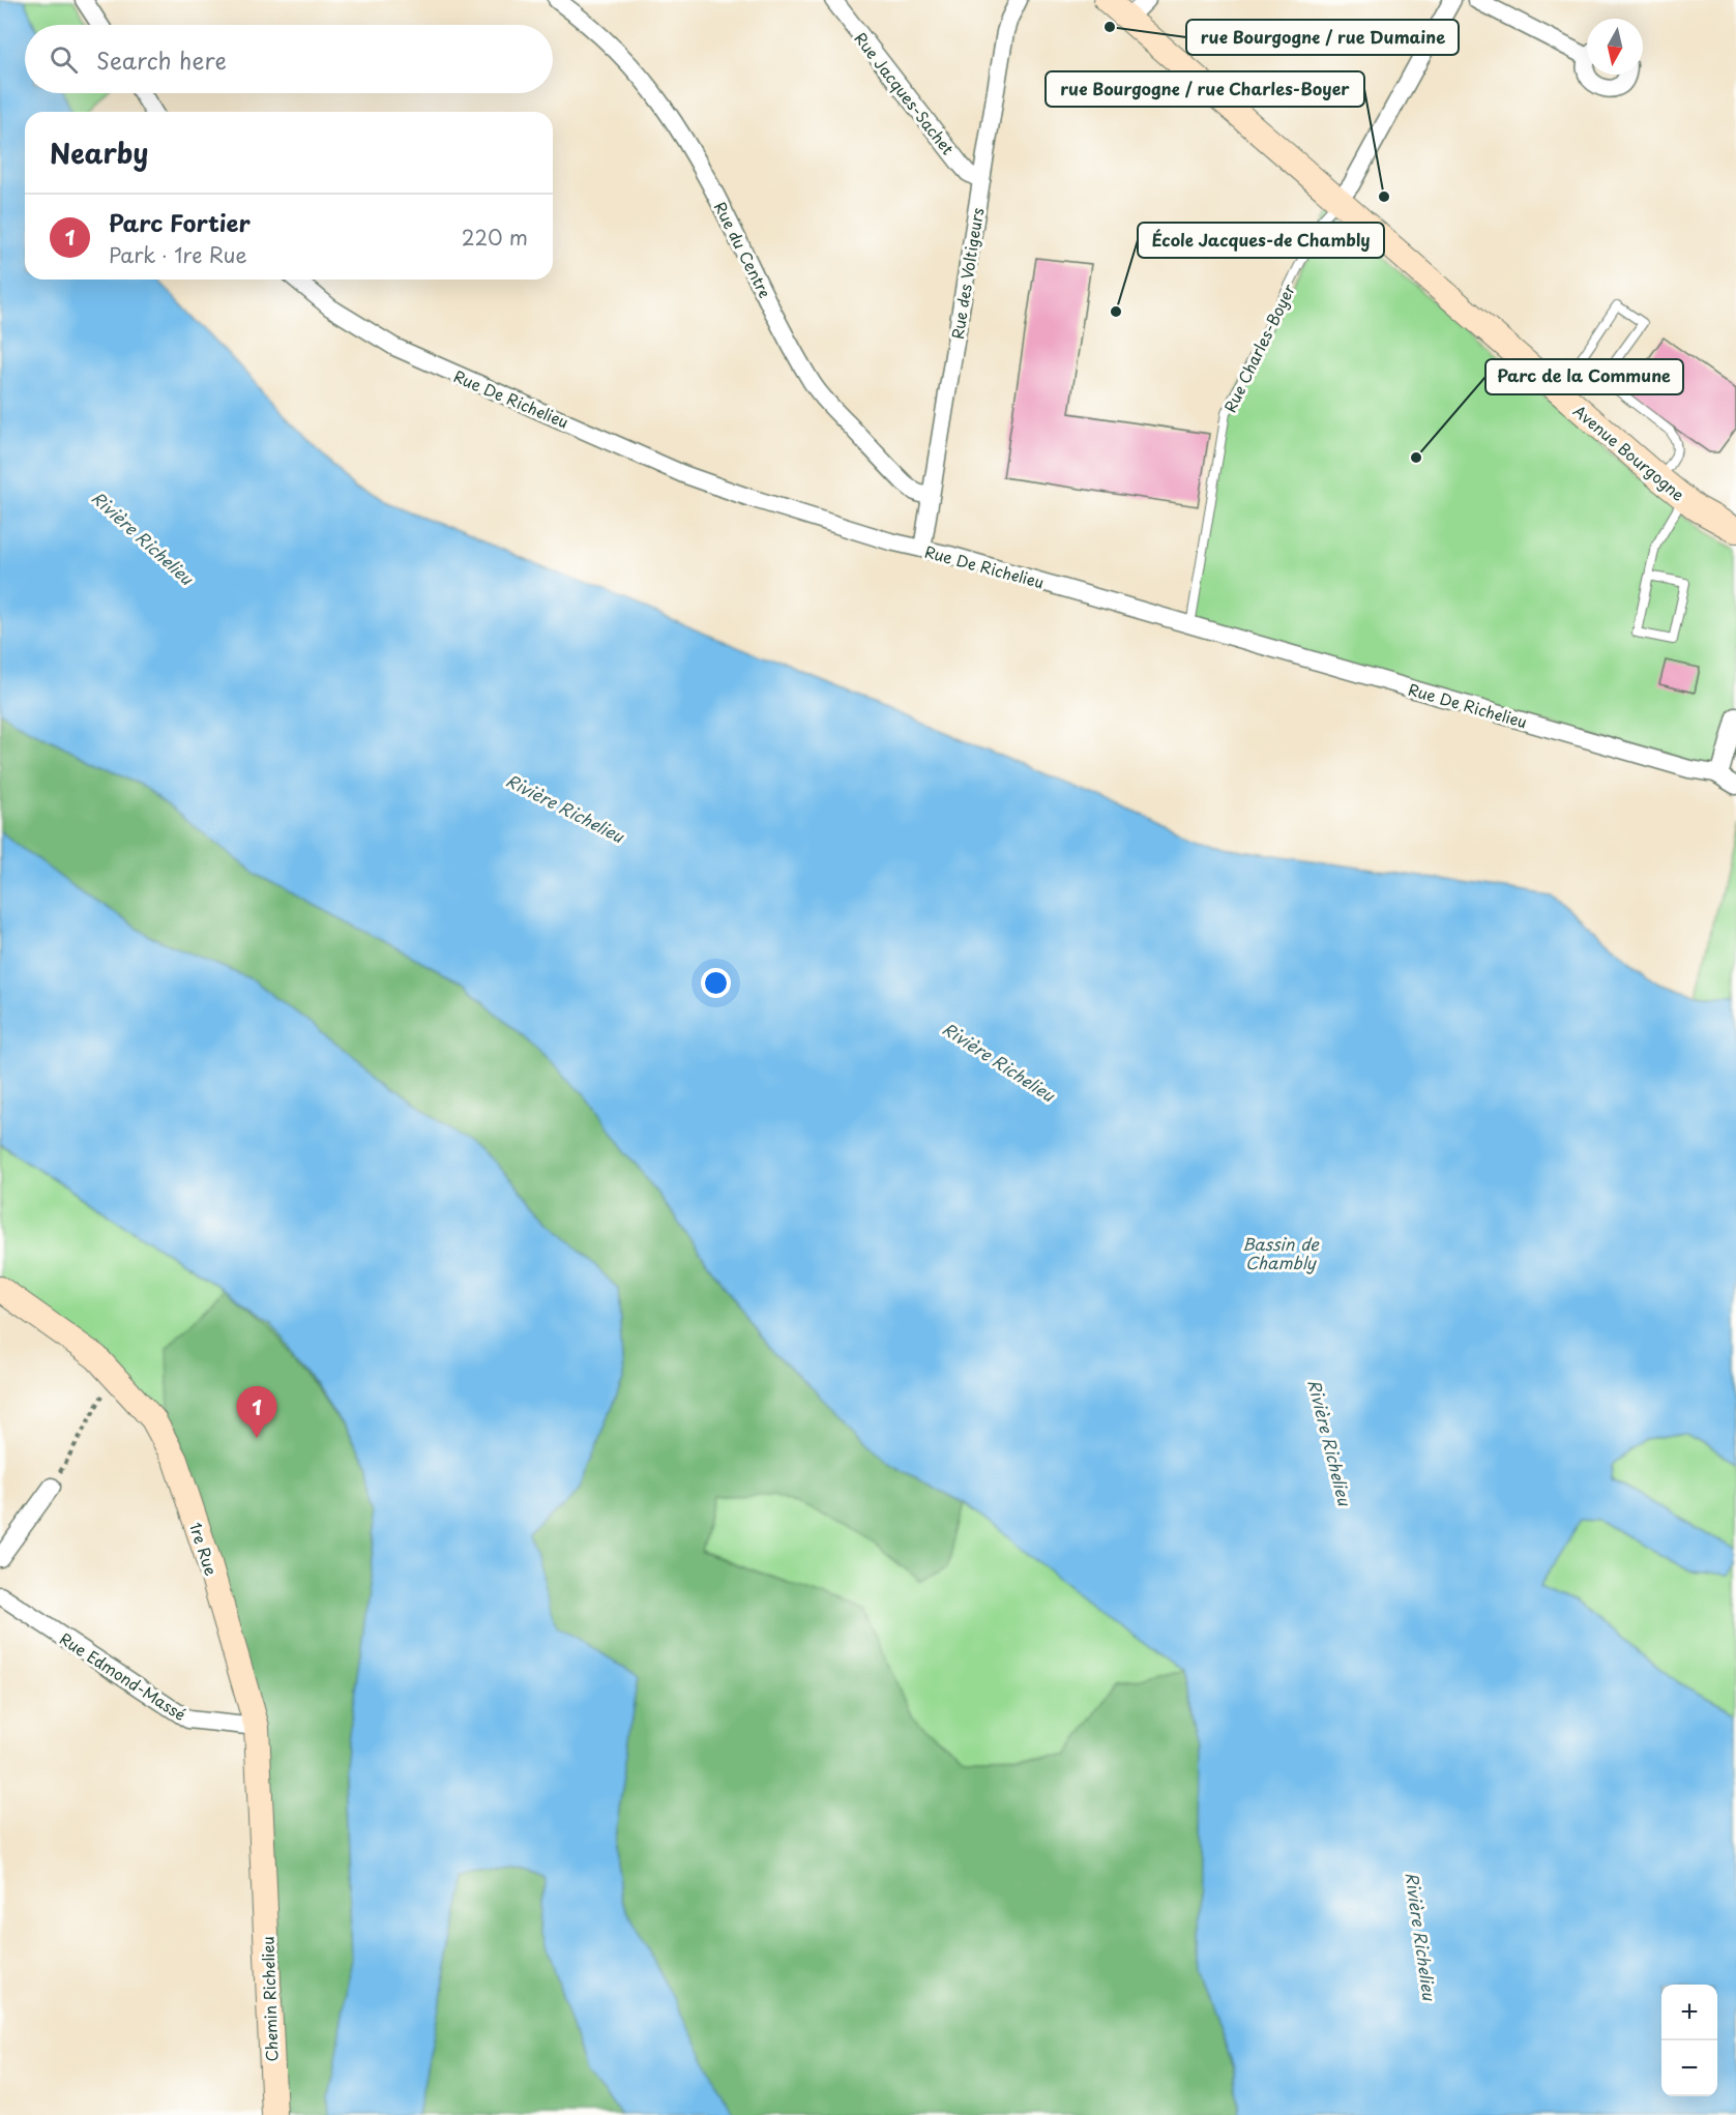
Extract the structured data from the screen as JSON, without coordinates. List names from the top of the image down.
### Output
{
  "streets": {
    "street": [
      "Rue Jacques-Sachet",
      "Rue du Centre",
      "Rue des Voltigeurs",
      "Rue Charles-Boyer",
      "Rue De Richelieu",
      "Avenue Bourgogne",
      "1re Rue",
      "Rue Edmond-Massé",
      "Chemin Richelieu"
    ]
  },
  "crossings": [
    ["Rue Jacques-Sachet", "Rue des Voltigeurs"],
    ["Rue du Centre", "Rue des Voltigeurs"],
    ["Rue des Voltigeurs", "Rue De Richelieu"],
    ["Rue Charles-Boyer", "Rue De Richelieu"],
    ["Rue Charles-Boyer", "Avenue Bourgogne"],
    ["1re Rue", "Rue Edmond-Massé"],
    ["1re Rue", "Chemin Richelieu"]
  ],
  "water": ["Rivière Richelieu", "Bassin de Chambly"],
  "places": [
    "rue Bourgogne / rue Dumaine",
    "rue Bourgogne / rue Charles-Boyer",
    "École Jacques-de Chambly",
    "Parc de la Commune"
  ],
  "north": "bottom",
  "page": {
    "search": "Search here",
    "heading": "Nearby",
    "list": [
      {
        "mark": "1",
        "name": "Parc Fortier",
        "note": "Park · 1re Rue",
        "value": "220 m"
      }
    ],
    "pins": "1",
    "map_buttons": ["+", "−"]
  }
}
